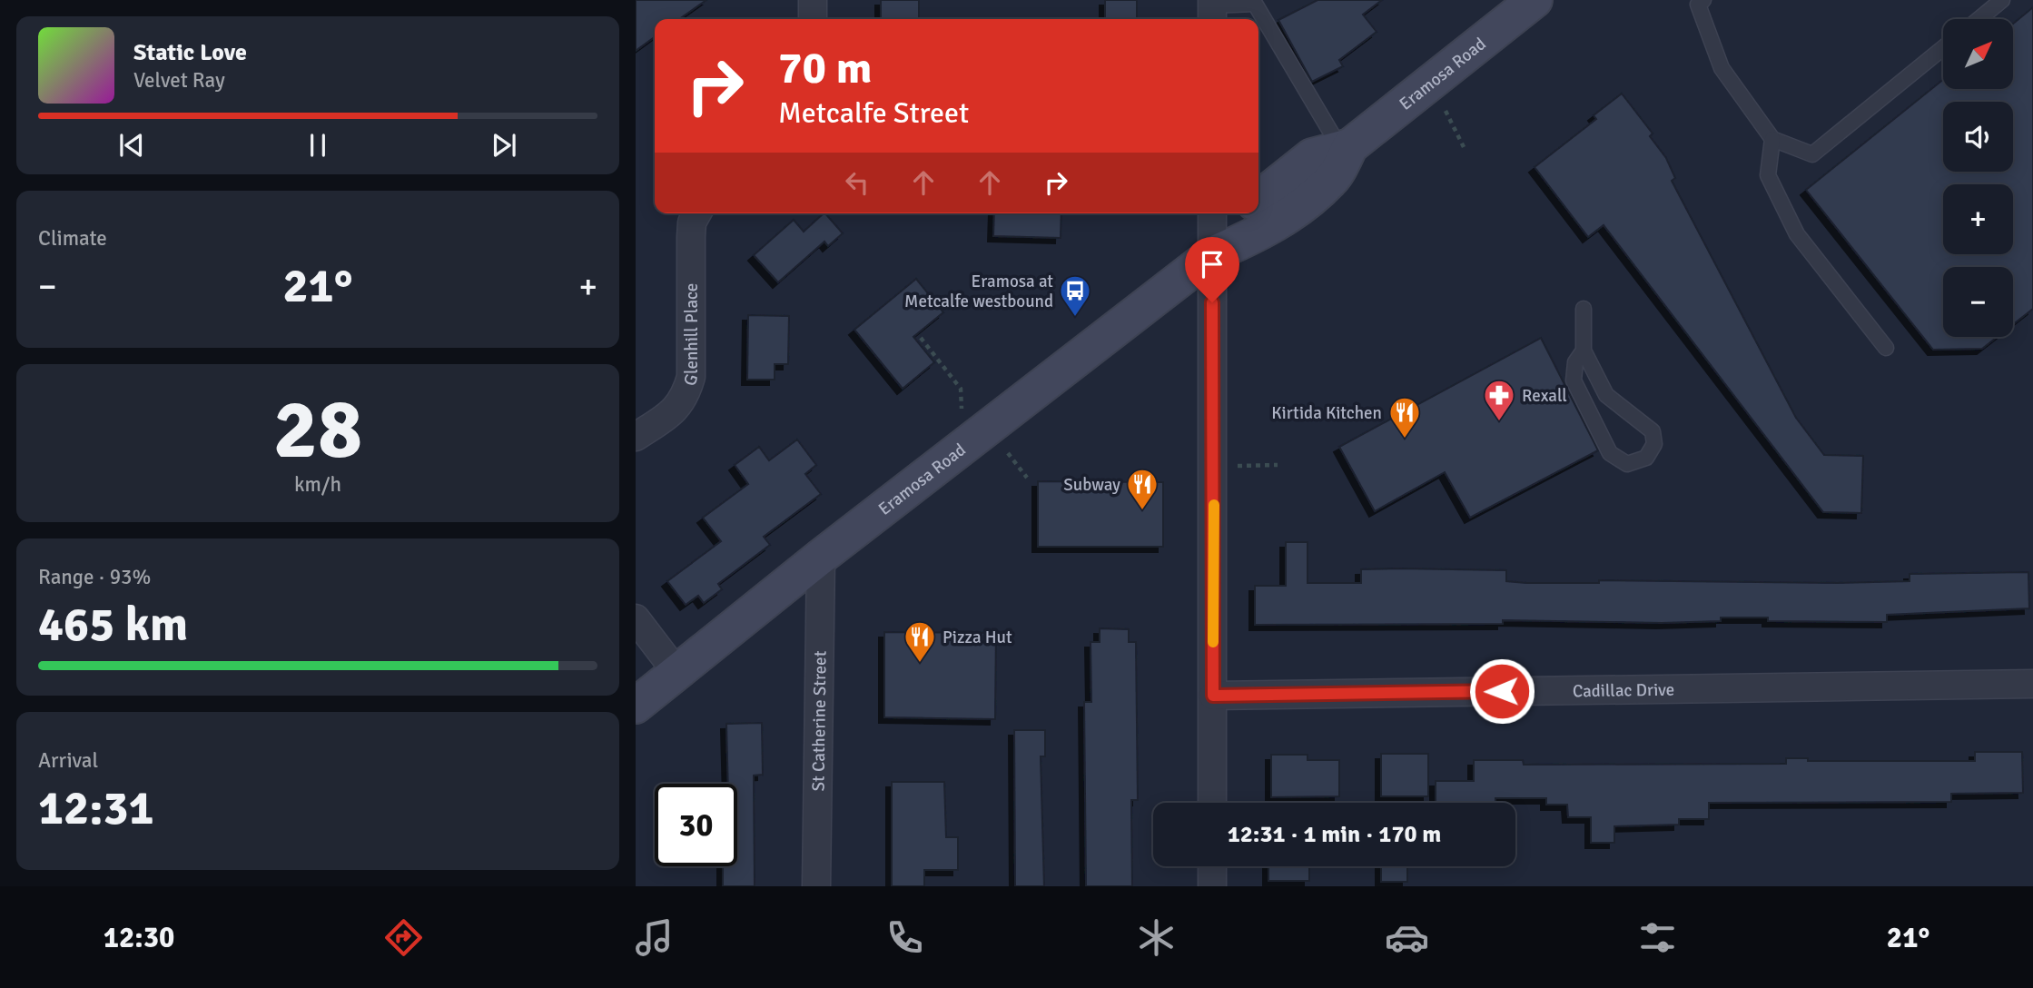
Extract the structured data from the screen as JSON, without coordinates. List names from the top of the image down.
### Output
{
  "streets": {
    "main road": ["Eramosa Road"],
    "street": ["Glenhill Place", "Cadillac Drive", "St Catherine Street"]
  },
  "crossings": [
    ["Eramosa Road", "St Catherine Street"]
  ],
  "places": {
    "bus stop": ["Eramosa at Metcalfe westbound"],
    "pharmacy": ["Rexall"],
    "restaurant": ["Kirtida Kitchen", "Subway", "Pizza Hut"]
  },
  "north": "top right",
  "page": {
    "map_buttons": ["+", "−"],
    "turn": ["70 m", "Metcalfe Street"],
    "song": ["Static Love", "Velvet Ray"],
    "tile": [
      "Climate",
      ["28", "km/h"],
      ["Range · 93%", "465 km"],
      ["Arrival", "12:31"]
    ],
    "heat": ["−", "21°", "+"],
    "limit": "30",
    "trip": "12:31 · 1 min · 170 m",
    "tabs": ["12:30", "21°"]
  }
}
